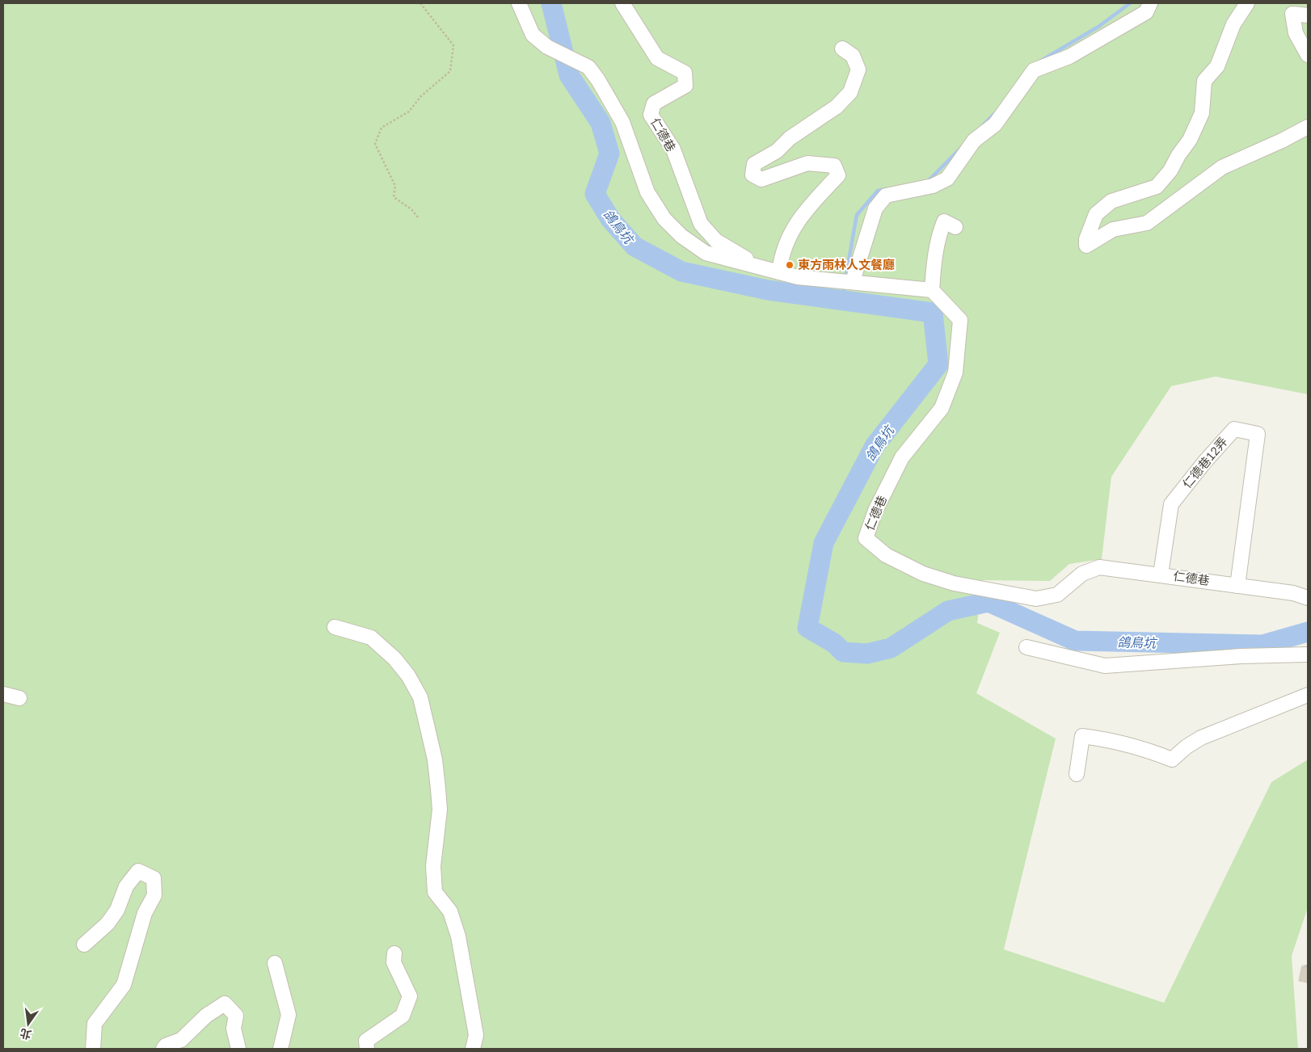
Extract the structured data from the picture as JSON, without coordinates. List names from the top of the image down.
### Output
{
  "streets": {
    "street": ["仁德巷", "仁德巷12弄"]
  },
  "crossings": [
    ["仁德巷", "仁德巷12弄"]
  ],
  "water": ["鴿鳥坑"],
  "places": ["東方雨林人文餐廳"],
  "north": "bottom"
}
